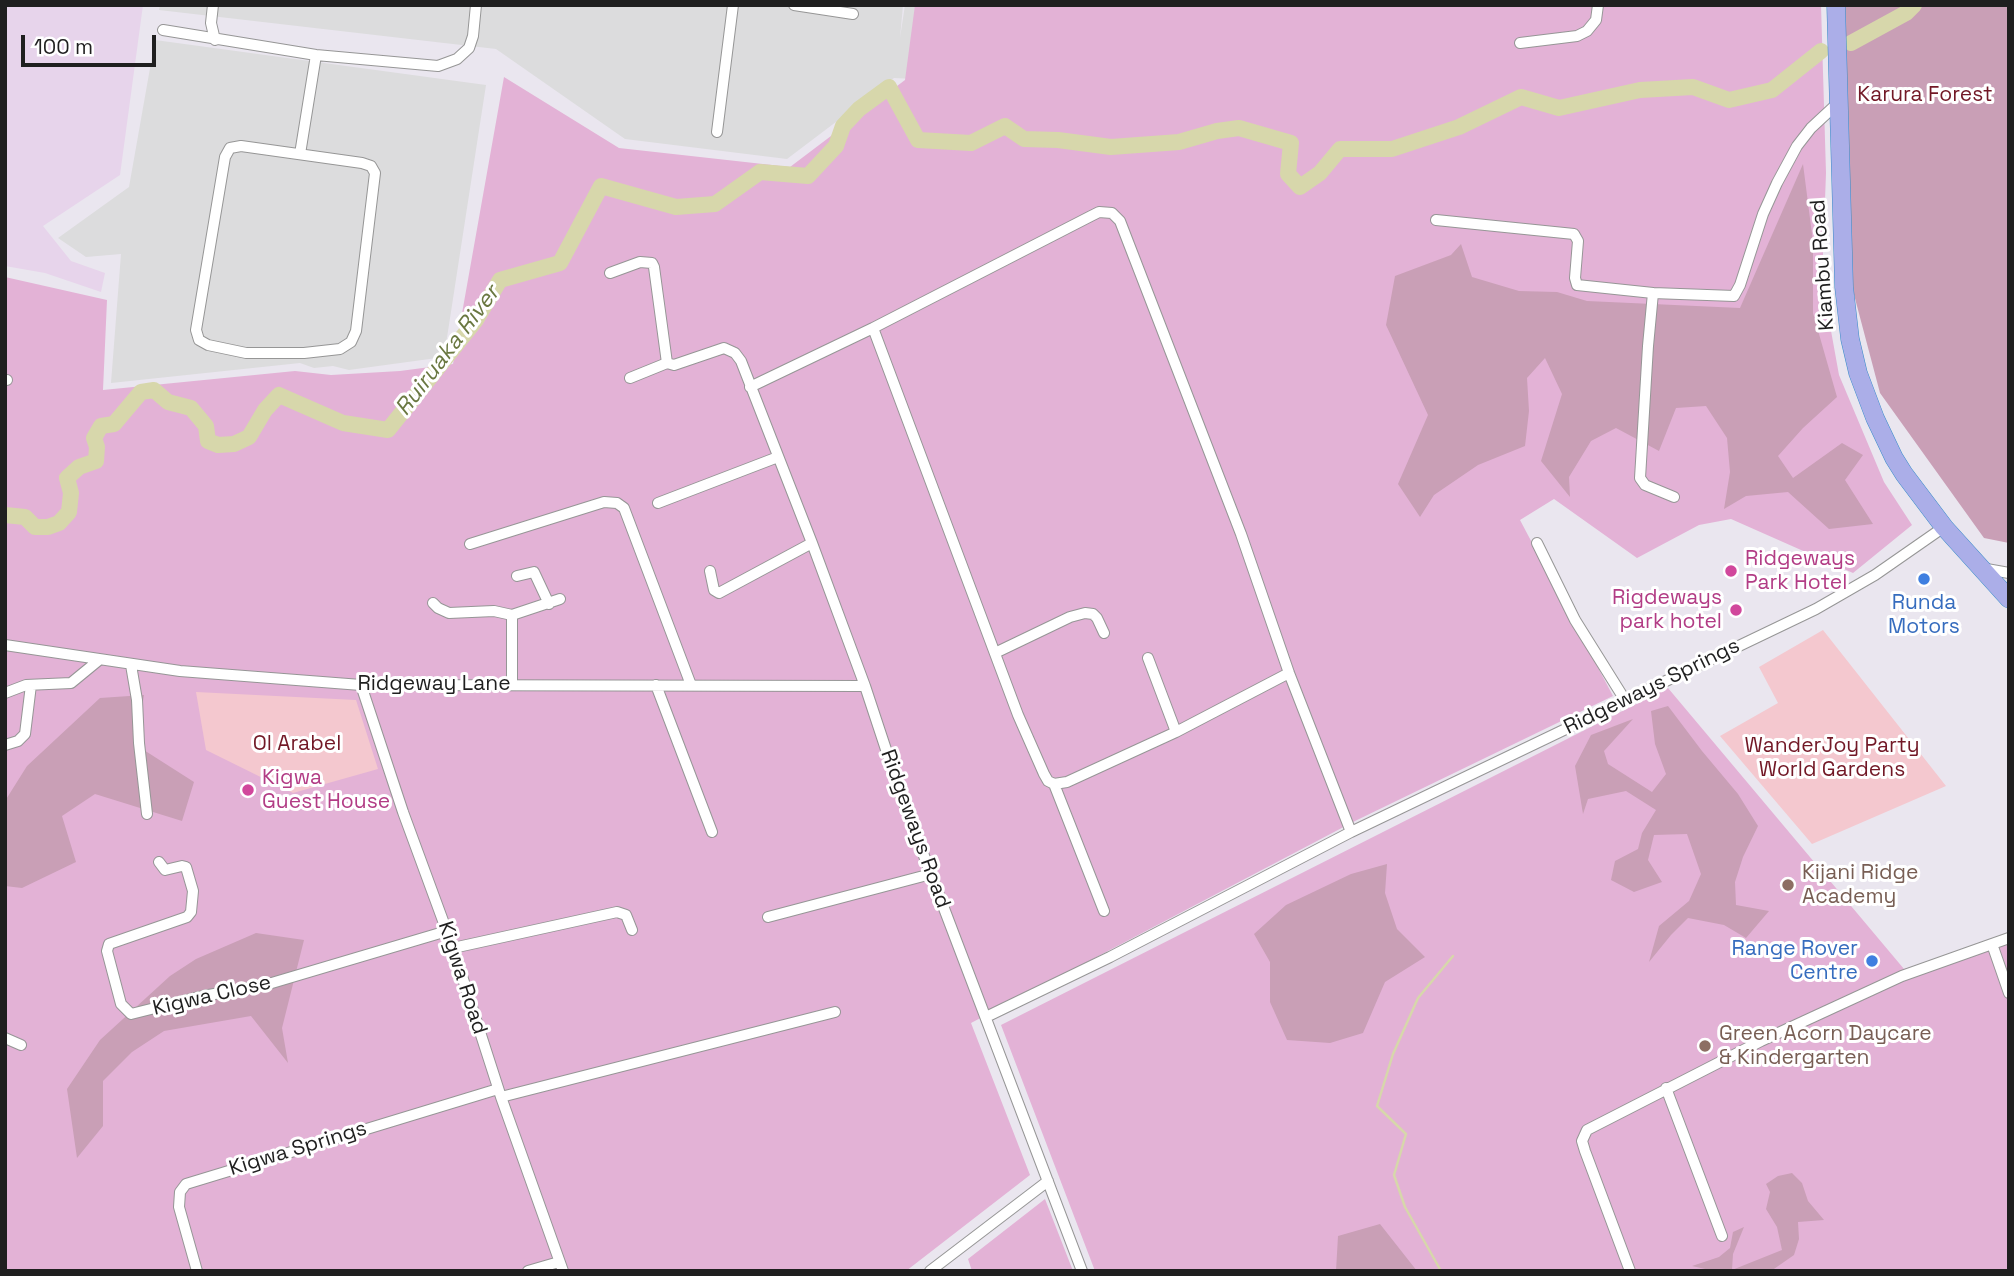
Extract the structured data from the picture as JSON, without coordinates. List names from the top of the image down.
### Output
{
  "streets": {
    "highway": ["Kiambu Road"],
    "street": [
      "Ridgeway Lane",
      "Ridgeways Springs",
      "Ridgeways Road",
      "Kigwa Road",
      "Kigwa Close",
      "Kigwa Springs"
    ]
  },
  "crossings": [
    ["Kiambu Road", "Ridgeways Springs"],
    ["Ridgeway Lane", "Ridgeways Road"],
    ["Ridgeway Lane", "Kigwa Road"],
    ["Ridgeways Springs", "Ridgeways Road"],
    ["Kigwa Road", "Kigwa Close"],
    ["Kigwa Road", "Kigwa Springs"]
  ],
  "water": ["Ruiruaka River"],
  "parks": ["Karura Forest", "Ol Arabel", "WanderJoy Party World Gardens"],
  "places": [
    "Ridgeways Park Hotel",
    "Runda Motors",
    "Rigdeways park hotel",
    "Kigwa Guest House",
    "Kijani Ridge Academy",
    "Range Rover Centre",
    "Green Acorn Daycare & Kindergarten"
  ],
  "scale_bar": "100 m"
}
